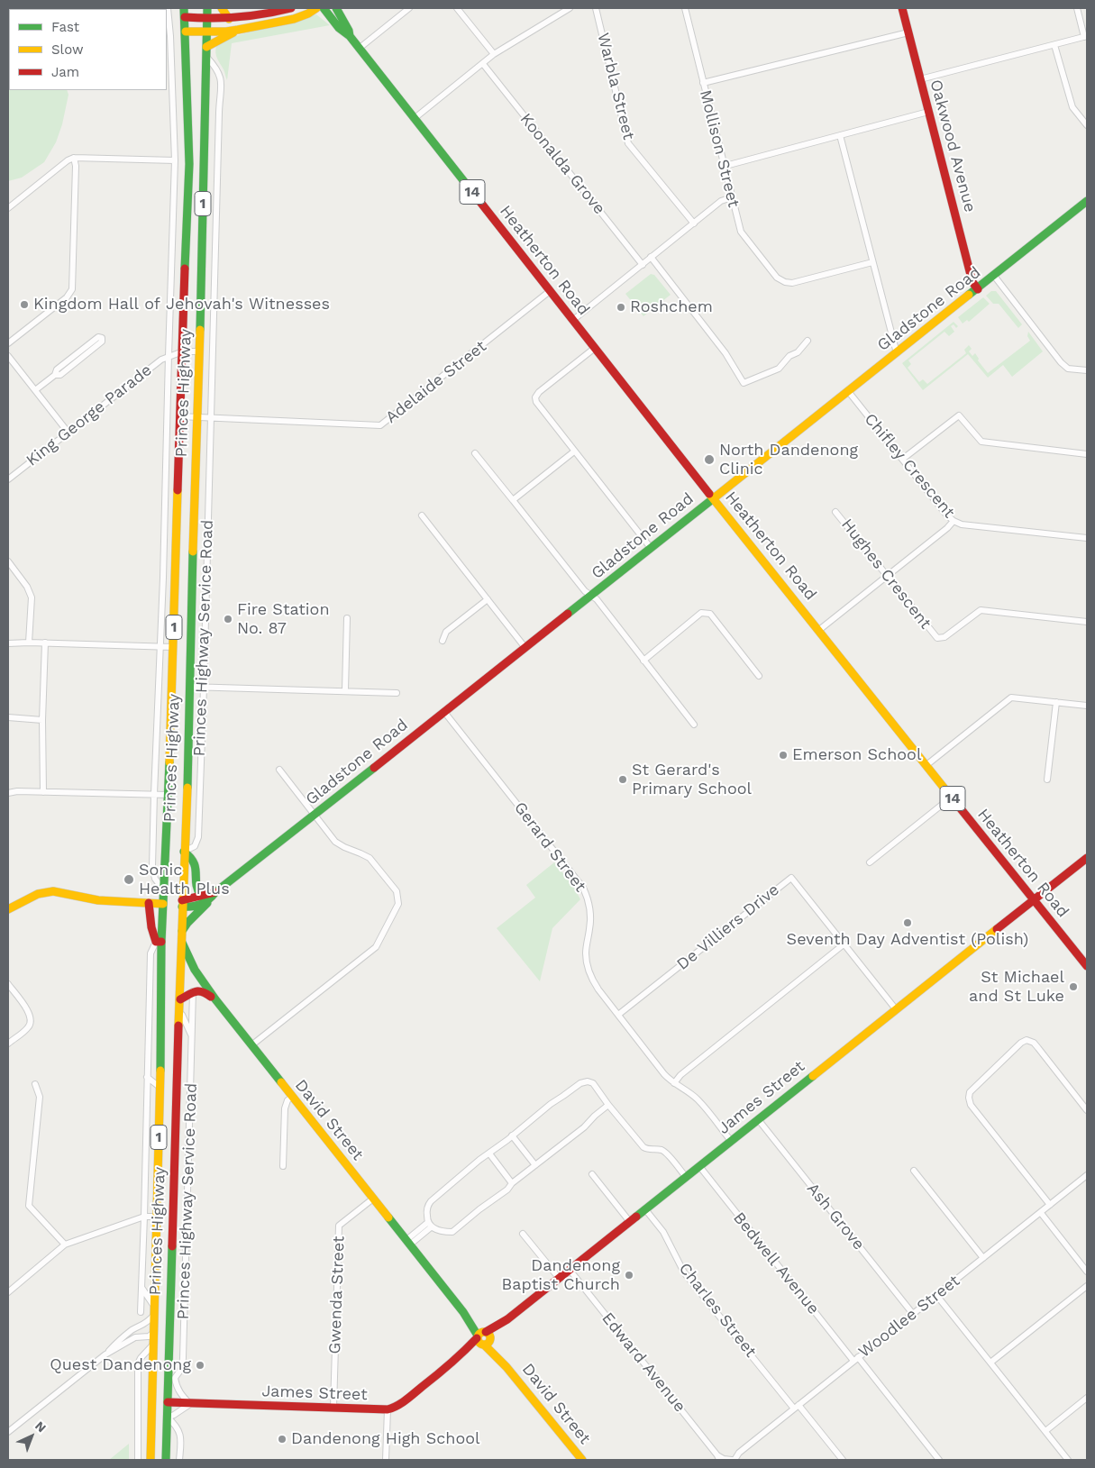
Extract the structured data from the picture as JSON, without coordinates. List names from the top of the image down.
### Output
{
  "streets": {
    "main road": [
      "Oakwood Avenue",
      "14",
      "1",
      "Heatherton Road",
      "Gladstone Road",
      "Princes Highway",
      "James Street",
      "David Street"
    ],
    "street": [
      "Warbla Street",
      "Mollison Street",
      "Koonalda Grove",
      "Adelaide Street",
      "King George Parade",
      "Chifley Crescent",
      "Hughes Crescent",
      "Princes Highway Service Road",
      "Gerard Street",
      "De Villiers Drive",
      "Ash Grove",
      "Bedwell Avenue",
      "Gwenda Street",
      "Charles Street",
      "Woodlee Street",
      "Edward Avenue"
    ]
  },
  "crossings": [
    ["Oakwood Avenue", "Gladstone Road"],
    ["Heatherton Road", "Gladstone Road"],
    ["Heatherton Road", "Adelaide Street"],
    ["Heatherton Road", "James Street"],
    ["Gladstone Road", "Princes Highway"],
    ["Gladstone Road", "Chifley Crescent"],
    ["Gladstone Road", "Gerard Street"],
    ["Adelaide Street", "Princes Highway"],
    ["Adelaide Street", "Princes Highway Service Road"],
    ["Princes Highway", "King George Parade"],
    ["Princes Highway", "Princes Highway Service Road"],
    ["Princes Highway", "James Street"],
    ["Princes Highway", "David Street"],
    ["Gerard Street", "De Villiers Drive"],
    ["Gerard Street", "James Street"],
    ["De Villiers Drive", "James Street"],
    ["James Street", "David Street"],
    ["James Street", "Ash Grove"],
    ["James Street", "Bedwell Avenue"],
    ["James Street", "Gwenda Street"],
    ["James Street", "Charles Street"],
    ["James Street", "Edward Avenue"],
    ["David Street", "Gwenda Street"],
    ["Ash Grove", "Woodlee Street"],
    ["Bedwell Avenue", "Woodlee Street"],
    ["Charles Street", "Woodlee Street"]
  ],
  "places": [
    "Kingdom Hall of Jehovah's Witnesses",
    "Roshchem",
    "North Dandenong Clinic",
    "Fire Station No. 87",
    "Emerson School",
    "St Gerard's Primary School",
    "Sonic Health Plus",
    "Seventh Day Adventist (Polish)",
    "St Michael and St Luke",
    "Dandenong Baptist Church",
    "Quest Dandenong",
    "Dandenong High School"
  ],
  "legend": ["Fast", "Slow", "Jam"],
  "north": "top right"
}
